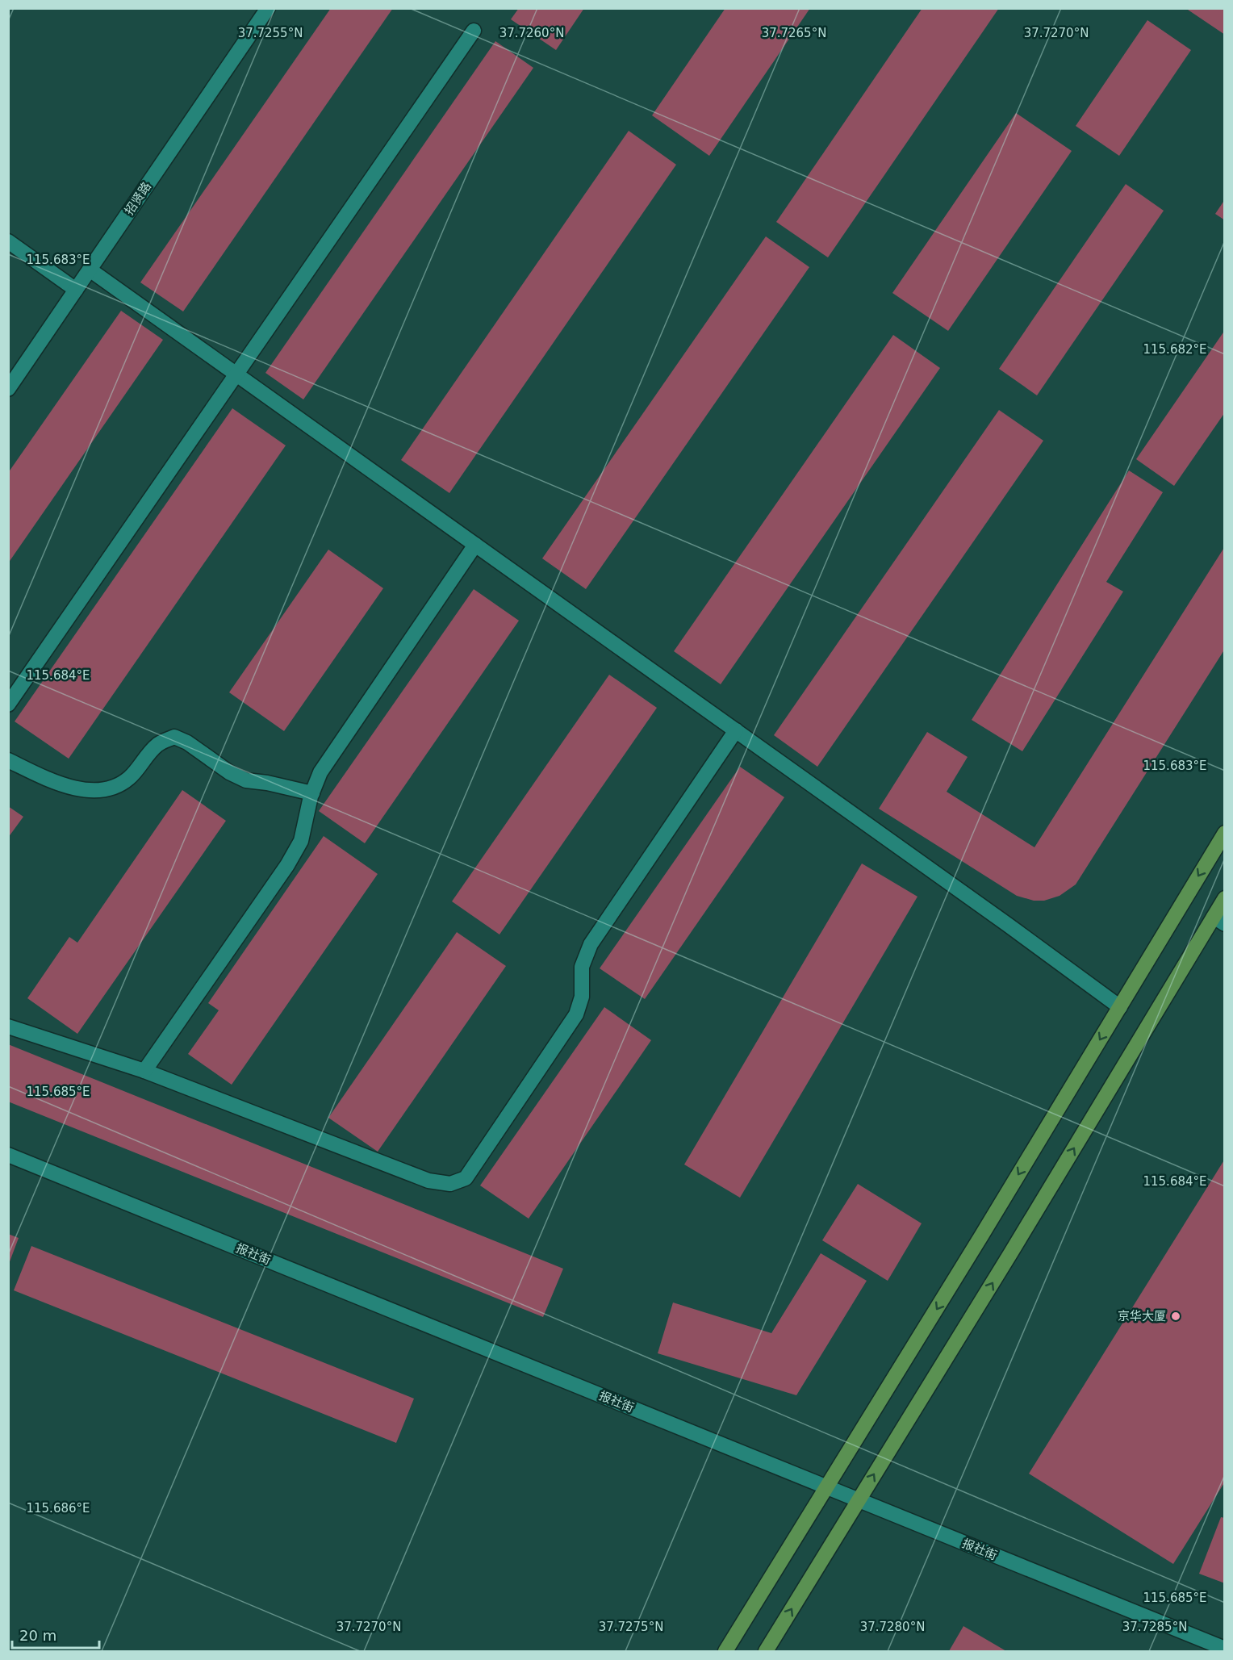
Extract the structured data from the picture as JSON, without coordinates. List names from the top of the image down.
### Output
{
  "streets": {
    "street": ["招贤路", "报社街"]
  },
  "places": ["京华大厦"],
  "scale_bar": "20 m",
  "coordinates": [
    "37.7255°N",
    "37.7260°N",
    "37.7265°N",
    "37.7270°N",
    "115.683°E",
    "115.682°E",
    "115.684°E",
    "115.685°E",
    "115.686°E",
    "37.7275°N",
    "37.7280°N",
    "37.7285°N"
  ]
}
